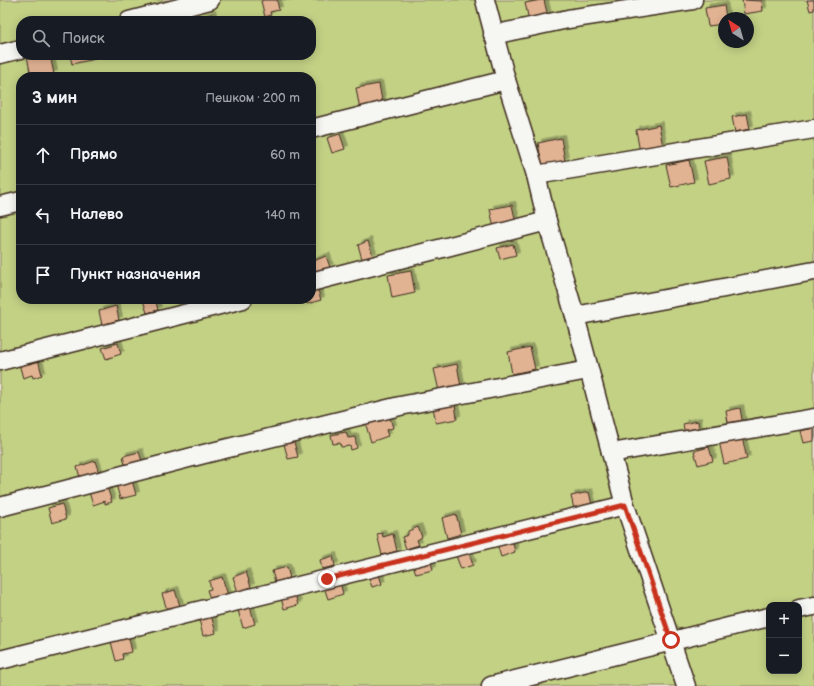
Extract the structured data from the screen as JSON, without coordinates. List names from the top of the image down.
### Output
{
  "north": "top left",
  "page": {
    "search": "Поиск",
    "heading": ["3 мин", "Пешком · 200 m"],
    "list": [
      ["Прямо", "60 m"],
      ["Налево", "140 m"],
      "Пункт назначения"
    ],
    "map_buttons": ["+", "−"]
  }
}
